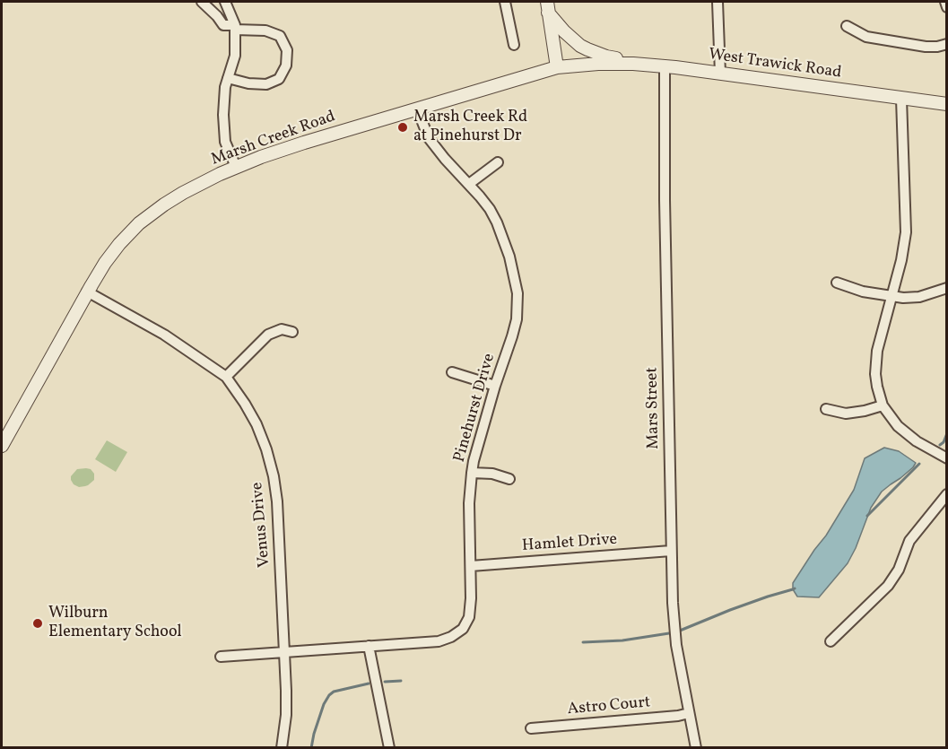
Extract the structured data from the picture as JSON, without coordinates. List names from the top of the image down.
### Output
{
  "streets": {
    "street": [
      "West Trawick Road",
      "Marsh Creek Road",
      "Pinehurst Drive",
      "Mars Street",
      "Venus Drive",
      "Hamlet Drive",
      "Astro Court"
    ]
  },
  "crossings": [
    ["West Trawick Road", "Marsh Creek Road"],
    ["West Trawick Road", "Mars Street"],
    ["Marsh Creek Road", "Pinehurst Drive"],
    ["Marsh Creek Road", "Venus Drive"],
    ["Pinehurst Drive", "Venus Drive"],
    ["Pinehurst Drive", "Hamlet Drive"],
    ["Mars Street", "Hamlet Drive"],
    ["Mars Street", "Astro Court"]
  ],
  "places": ["Marsh Creek Rd at Pinehurst Dr", "Wilburn Elementary School"]
}
